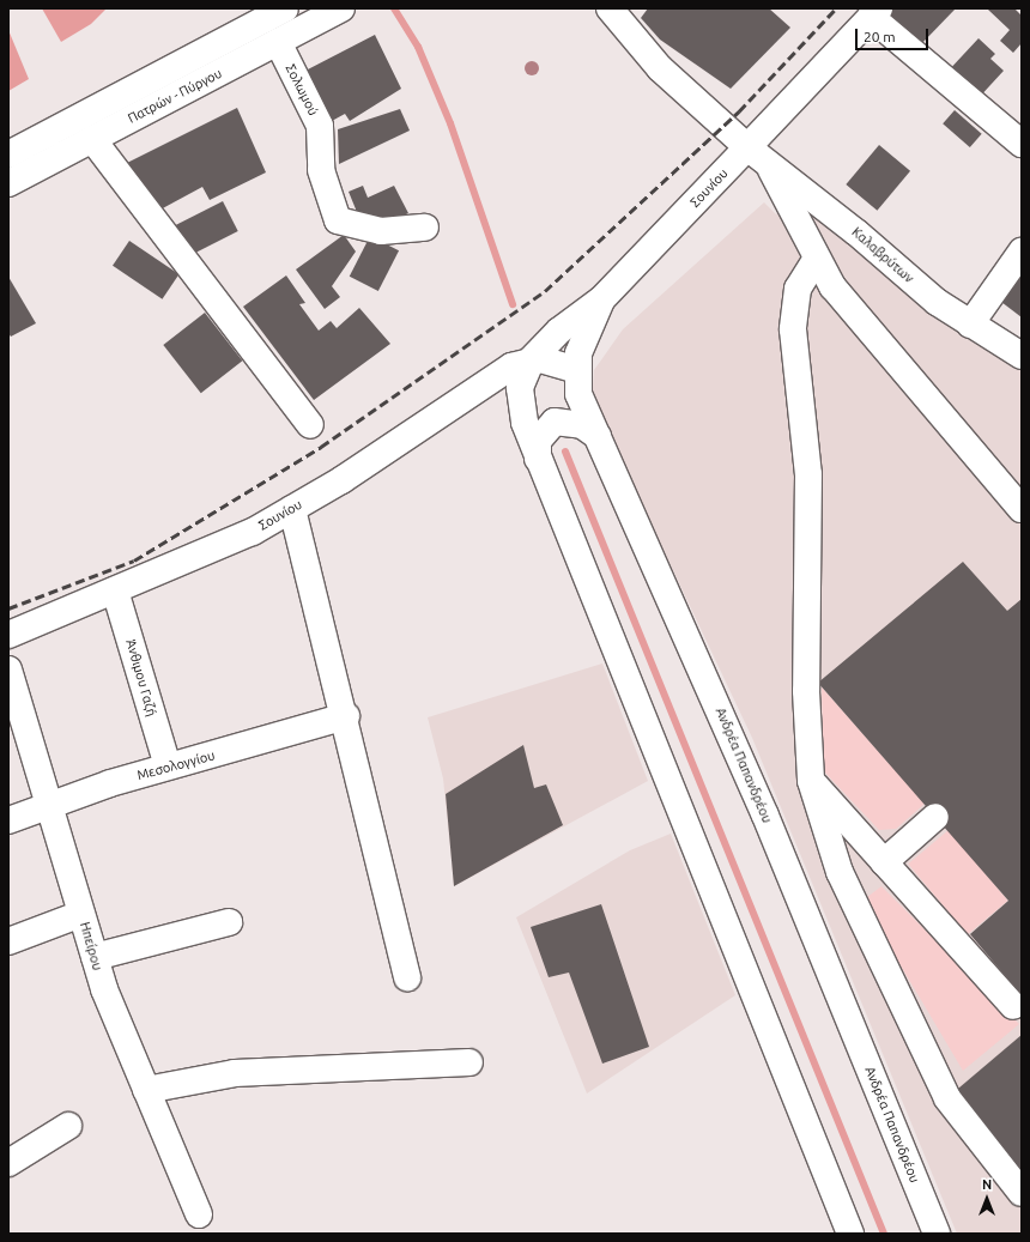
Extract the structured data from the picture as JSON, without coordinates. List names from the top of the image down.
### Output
{
  "streets": {
    "street": [
      "Σολωμού",
      "Πατρών - Πύργου",
      "Σουνίου",
      "Καλαβρύτων",
      "Άνθιμου Γαζή",
      "Μεσολογγίου",
      "Ανδρέα Παπανδρέου",
      "Ηπείρου"
    ]
  },
  "crossings": [
    ["Σολωμού", "Πατρών - Πύργου"],
    ["Σουνίου", "Καλαβρύτων"],
    ["Σουνίου", "Άνθιμου Γαζή"],
    ["Σουνίου", "Ανδρέα Παπανδρέου"],
    ["Άνθιμου Γαζή", "Μεσολογγίου"],
    ["Μεσολογγίου", "Ηπείρου"]
  ],
  "scale_bar": "20 m",
  "north": "top"
}
